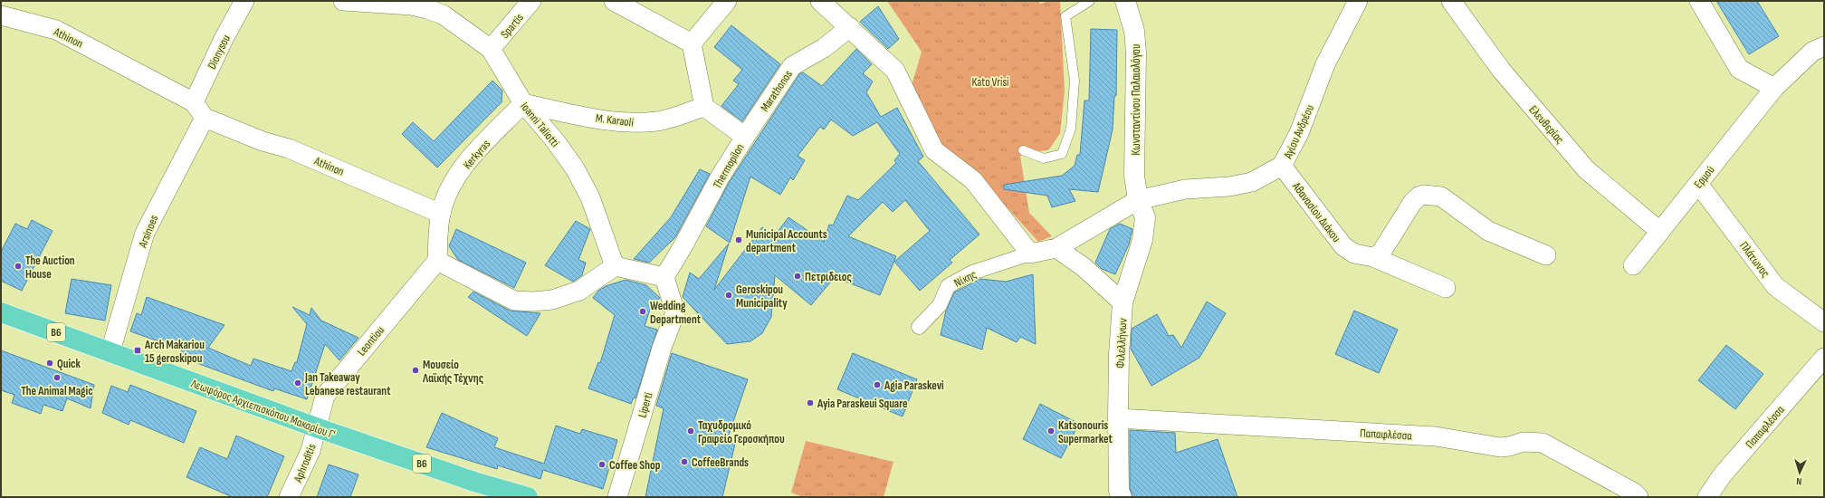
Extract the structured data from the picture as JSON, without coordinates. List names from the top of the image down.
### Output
{
  "streets": {
    "main road": ["B6", "Λεωφόρος Αρχιεπισκόπου Μακαρίου Γ'"],
    "street": [
      "Spartis",
      "Athinon",
      "Dionysou",
      "Marathonos",
      "Κωνσταντίνου Παλαιολόγου",
      "M. Karaoli",
      "Ioanni Taliotti",
      "Ελευθερίας",
      "Αγίου Ανδρέου",
      "Kerkyras",
      "Thermopilon",
      "Ερμού",
      "Αθανασίου Διάκου",
      "Arsinoes",
      "Πλάτωνος",
      "Νίκης",
      "Leontiou",
      "Φιλελλήνων",
      "Liperti",
      "Παπαφλέσσα",
      "Aphroditis"
    ]
  },
  "crossings": [
    ["Spartis", "Ioanni Taliotti"],
    ["Athinon", "Dionysou"],
    ["Athinon", "Kerkyras"],
    ["Athinon", "Arsinoes"],
    ["Dionysou", "Arsinoes"],
    ["Marathonos", "Thermopilon"],
    ["Κωνσταντίνου Παλαιολόγου", "Αγίου Ανδρέου"],
    ["Κωνσταντίνου Παλαιολόγου", "Φιλελλήνων"],
    ["M. Karaoli", "Ioanni Taliotti"],
    ["M. Karaoli", "Kerkyras"],
    ["M. Karaoli", "Thermopilon"],
    ["Ioanni Taliotti", "Kerkyras"],
    ["Ελευθερίας", "Ερμού"],
    ["Αγίου Ανδρέου", "Αθανασίου Διάκου"],
    ["Αγίου Ανδρέου", "Νίκης"],
    ["Αγίου Ανδρέου", "Φιλελλήνων"],
    ["Thermopilon", "Liperti"],
    ["Ερμού", "Πλάτωνος"],
    ["Arsinoes", "Λεωφόρος Αρχιεπισκόπου Μακαρίου Γ'"],
    ["Leontiou", "Λεωφόρος Αρχιεπισκόπου Μακαρίου Γ'"],
    ["Leontiou", "Aphroditis"],
    ["Φιλελλήνων", "Παπαφλέσσα"],
    ["Λεωφόρος Αρχιεπισκόπου Μακαρίου Γ'", "Aphroditis"]
  ],
  "parks": ["Kato Vrisi"],
  "places": {
    "other": [
      "Municipal Accounts department",
      "The Auction House",
      "Πετριδειος",
      "Geroskipou Municipality",
      "Wedding Department",
      "Quick",
      "Μουσείο Λαϊκής Τέχνης",
      "The Animal Magic",
      "Jan Takeaway Lebanese restaurant",
      "Agia Paraskevi",
      "Ayia Paraskeui Square",
      "Ταχυδρομικό Γραφείο Γεροσκήπου",
      "Katsonouris Supermarket",
      "CoffeeBrands",
      "Coffee Shop"
    ],
    "transit": ["Arch Makariou 15 geroskipou"]
  },
  "north": "bottom"
}
